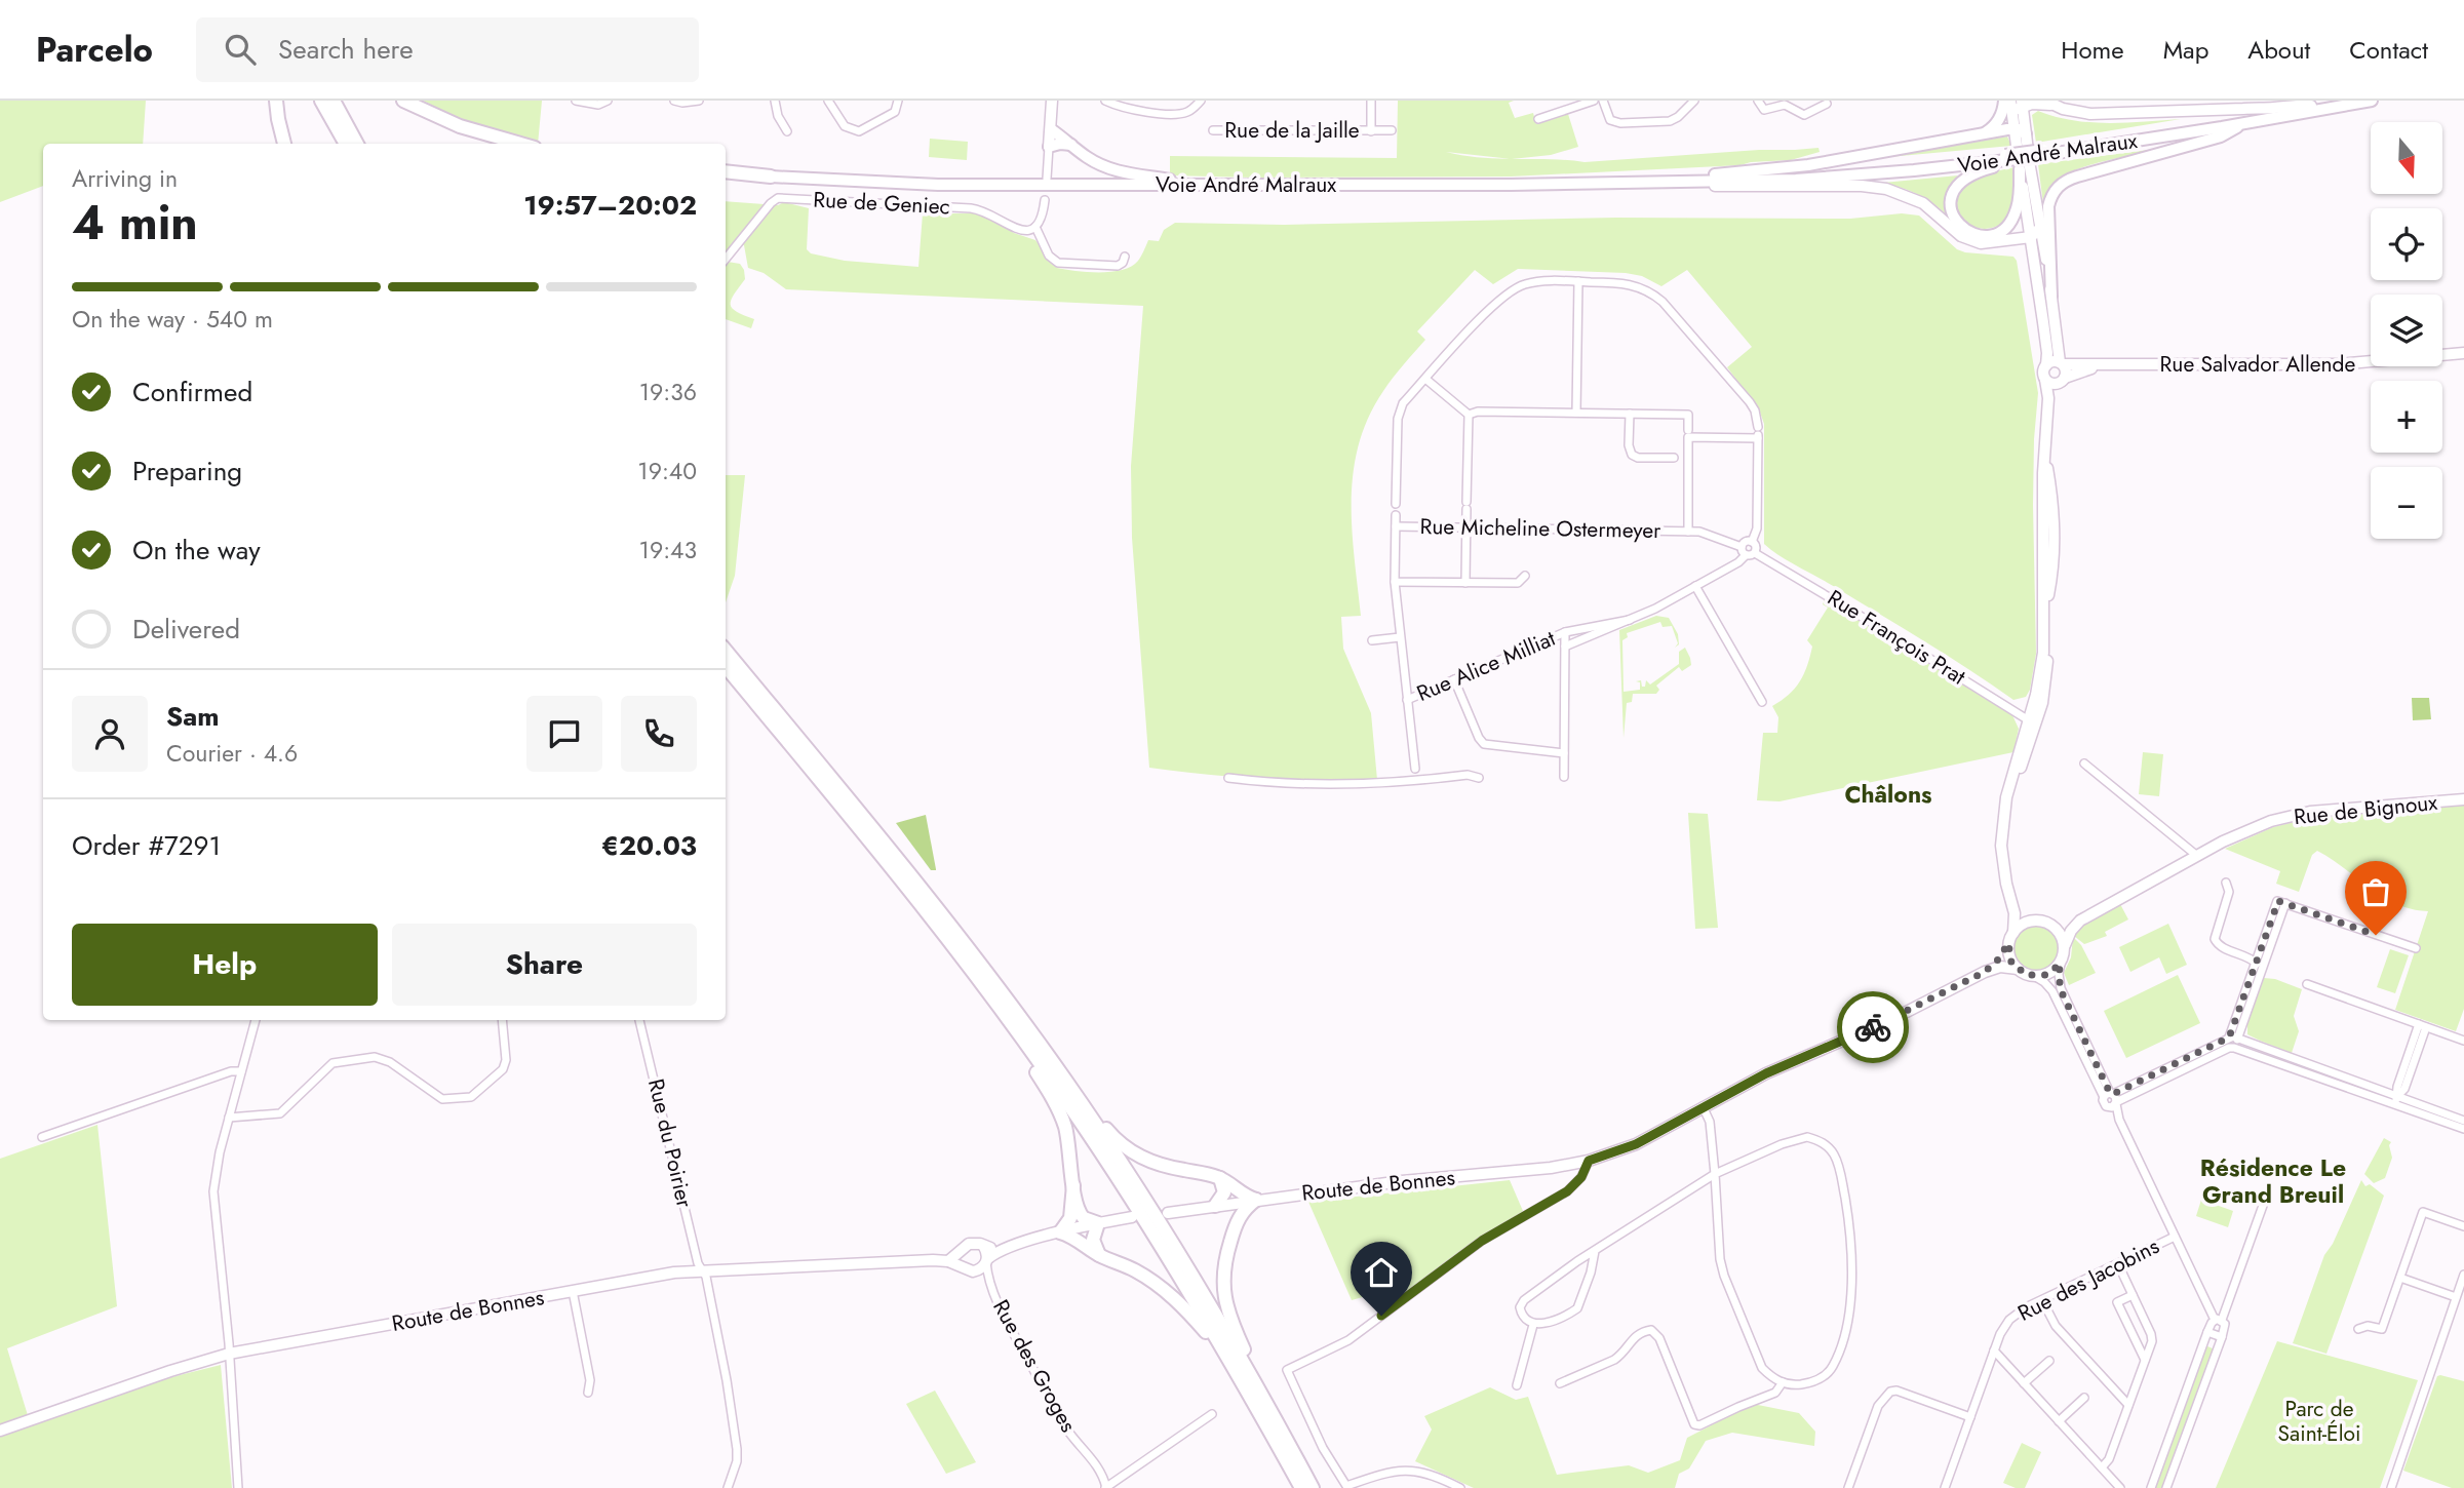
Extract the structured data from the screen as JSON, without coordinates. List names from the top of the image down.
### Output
{
  "streets": {
    "main road": ["Voie André Malraux"],
    "street": [
      "Rue de la Jaille",
      "Rue de Geniec",
      "Rue Salvador Allende",
      "Rue Micheline Ostermeyer",
      "Rue François Prat",
      "Rue Alice Milliat",
      "Rue de Bignoux",
      "Rue du Poirier",
      "Route de Bonnes",
      "Rue des Jacobins",
      "Rue des Groges"
    ]
  },
  "crossings": [
    ["Rue Micheline Ostermeyer", "Rue François Prat"],
    ["Rue Micheline Ostermeyer", "Rue Alice Milliat"],
    ["Rue du Poirier", "Route de Bonnes"],
    ["Route de Bonnes", "Rue des Groges"]
  ],
  "districts": ["Châlons", "Résidence Le Grand Breuil"],
  "parks": ["Parc de Saint-Éloi"],
  "north": "bottom",
  "page": {
    "header": "Parcelo",
    "search": "Search here",
    "nav": [
      "Home",
      "Map",
      "About",
      "Contact"
    ],
    "map_buttons": ["+", "−"],
    "heading": ["4 min", "Arriving in", "19:57–20:02"],
    "panel": [
      "Sam",
      "Courier · 4.6",
      "Order #7291",
      "€20.03"
    ],
    "bar": "On the way · 540 m",
    "list": [
      ["Confirmed", "19:36"],
      ["Preparing", "19:40"],
      ["On the way", "19:43"],
      "Delivered"
    ],
    "buttons": ["Help", "Share"]
  }
}
